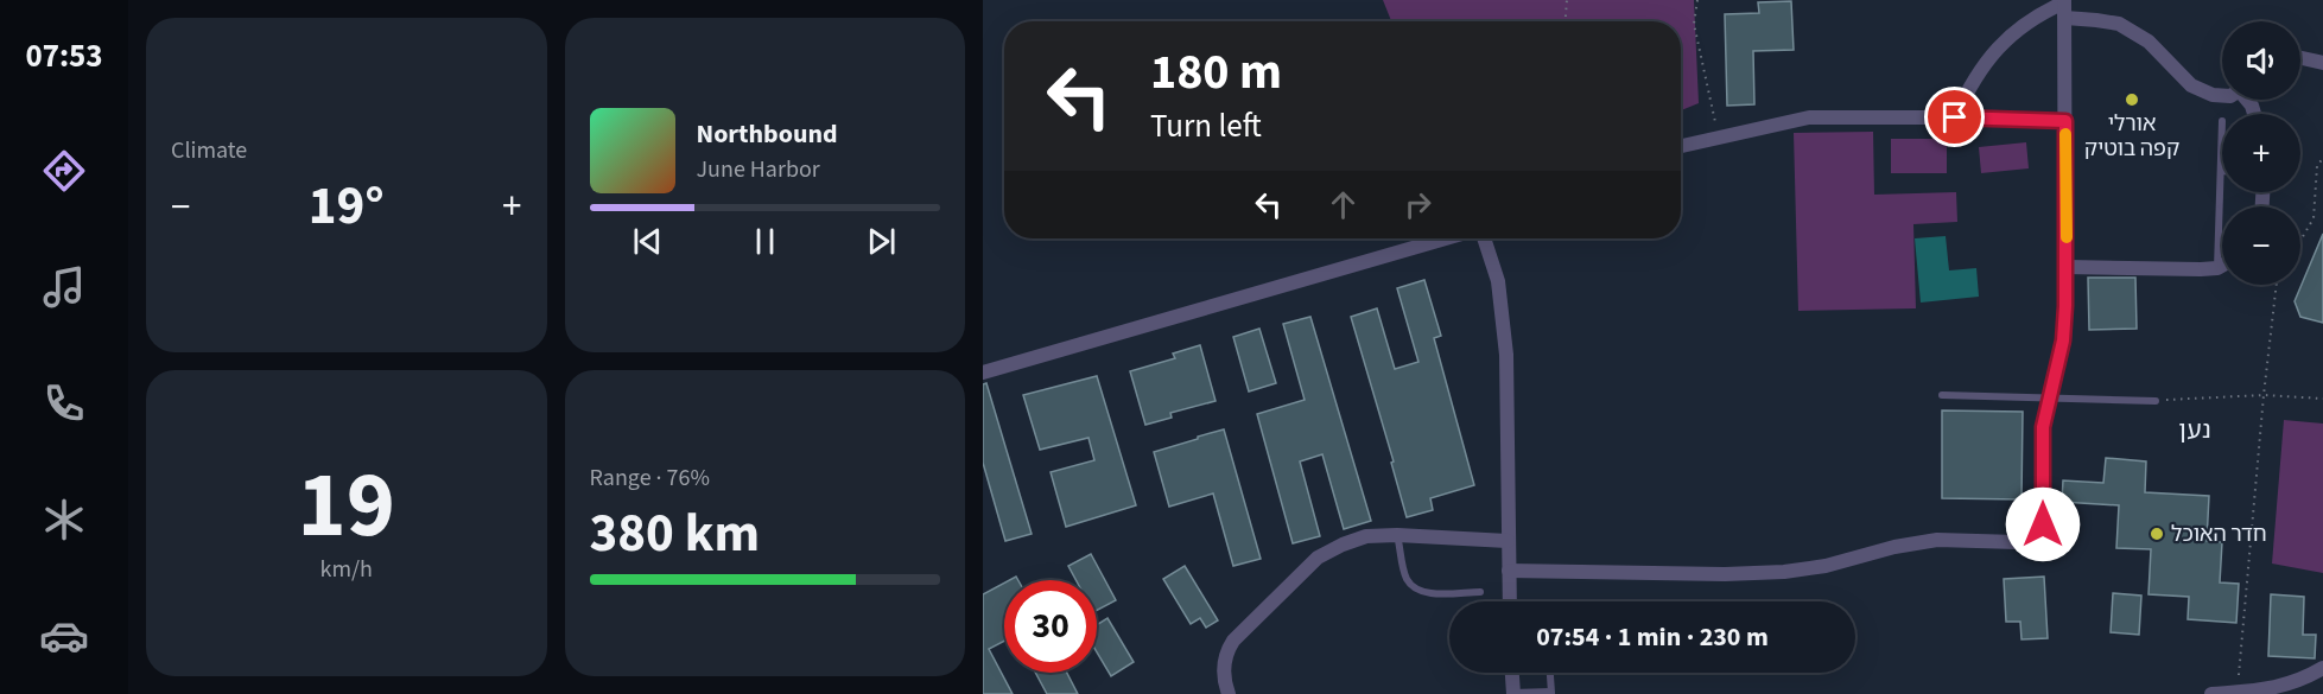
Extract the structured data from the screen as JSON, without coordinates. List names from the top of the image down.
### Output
{
  "districts": ["נען"],
  "places": ["אורלי קפה בוטיק", "חדר האוכל"],
  "page": {
    "tabs": "07:53",
    "tile": [
      "Climate",
      ["19", "km/h"],
      ["Range · 76%", "380 km"]
    ],
    "map_buttons": ["+", "−"],
    "turn": ["180 m", "Turn left"],
    "song": ["Northbound", "June Harbor"],
    "heat": ["−", "19°", "+"],
    "limit": "30",
    "trip": "07:54 · 1 min · 230 m"
  }
}
